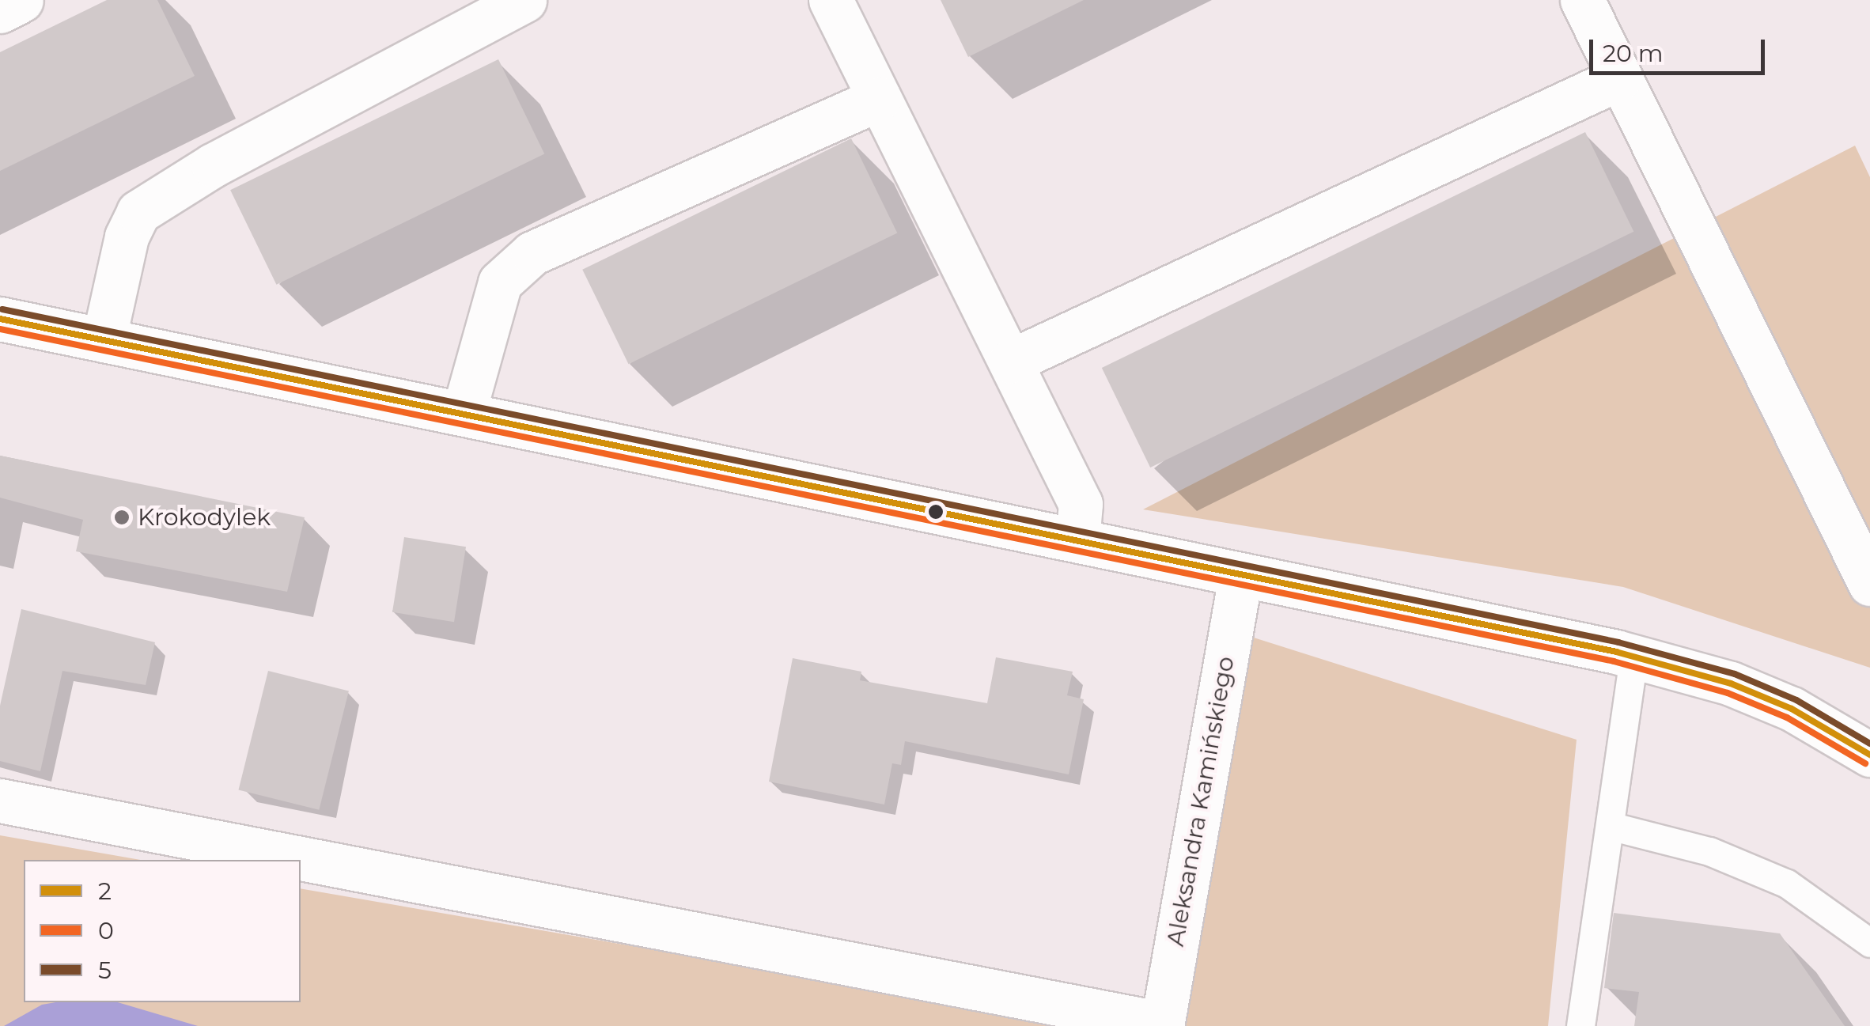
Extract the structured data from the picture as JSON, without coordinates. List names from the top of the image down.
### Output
{
  "streets": {
    "street": ["Aleksandra Kamińskiego"]
  },
  "places": ["Krokodylek"],
  "lines": ["transit line 5", "transit line 2", "transit line 0"],
  "legend": ["2", "0", "5"],
  "scale_bar": "20 m"
}
